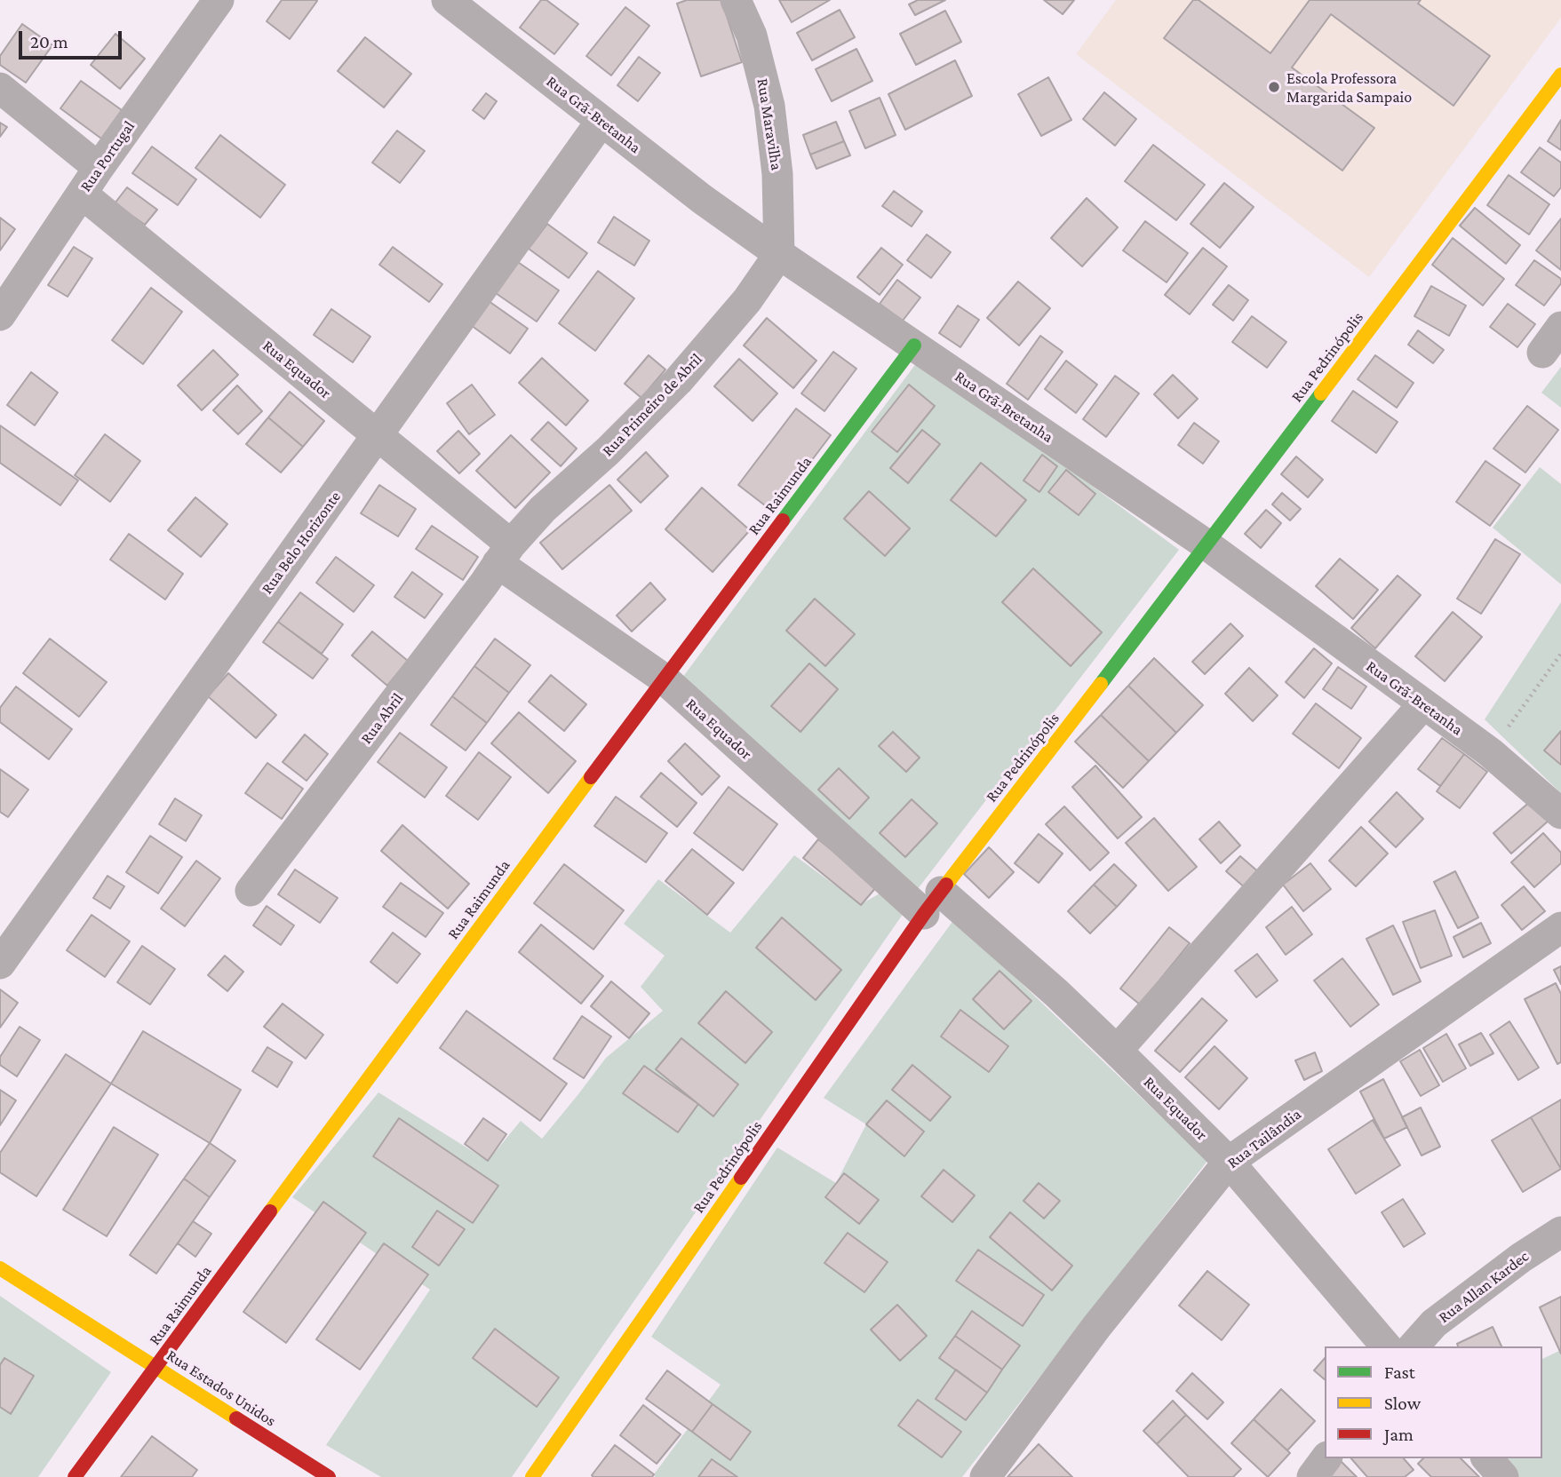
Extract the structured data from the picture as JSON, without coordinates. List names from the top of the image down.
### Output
{
  "streets": {
    "street": [
      "Rua Grã-Bretanha",
      "Rua Maravilha",
      "Rua Portugal",
      "Rua Pedrinópolis",
      "Rua Equador",
      "Rua Primeiro de Abril",
      "Rua Raimunda",
      "Rua Belo Horizonte",
      "Rua Abril",
      "Rua Tailândia",
      "Rua Allan Kardec",
      "Rua Estados Unidos"
    ]
  },
  "crossings": [
    ["Rua Grã-Bretanha", "Rua Maravilha"],
    ["Rua Grã-Bretanha", "Rua Pedrinópolis"],
    ["Rua Grã-Bretanha", "Rua Primeiro de Abril"],
    ["Rua Grã-Bretanha", "Rua Raimunda"],
    ["Rua Grã-Bretanha", "Rua Belo Horizonte"],
    ["Rua Maravilha", "Rua Primeiro de Abril"],
    ["Rua Portugal", "Rua Equador"],
    ["Rua Pedrinópolis", "Rua Equador"],
    ["Rua Equador", "Rua Primeiro de Abril"],
    ["Rua Equador", "Rua Raimunda"],
    ["Rua Equador", "Rua Belo Horizonte"],
    ["Rua Equador", "Rua Abril"],
    ["Rua Equador", "Rua Tailândia"],
    ["Rua Primeiro de Abril", "Rua Abril"],
    ["Rua Raimunda", "Rua Estados Unidos"]
  ],
  "places": ["Escola Professora Margarida Sampaio"],
  "legend": ["Fast", "Slow", "Jam"],
  "scale_bar": "20 m"
}
